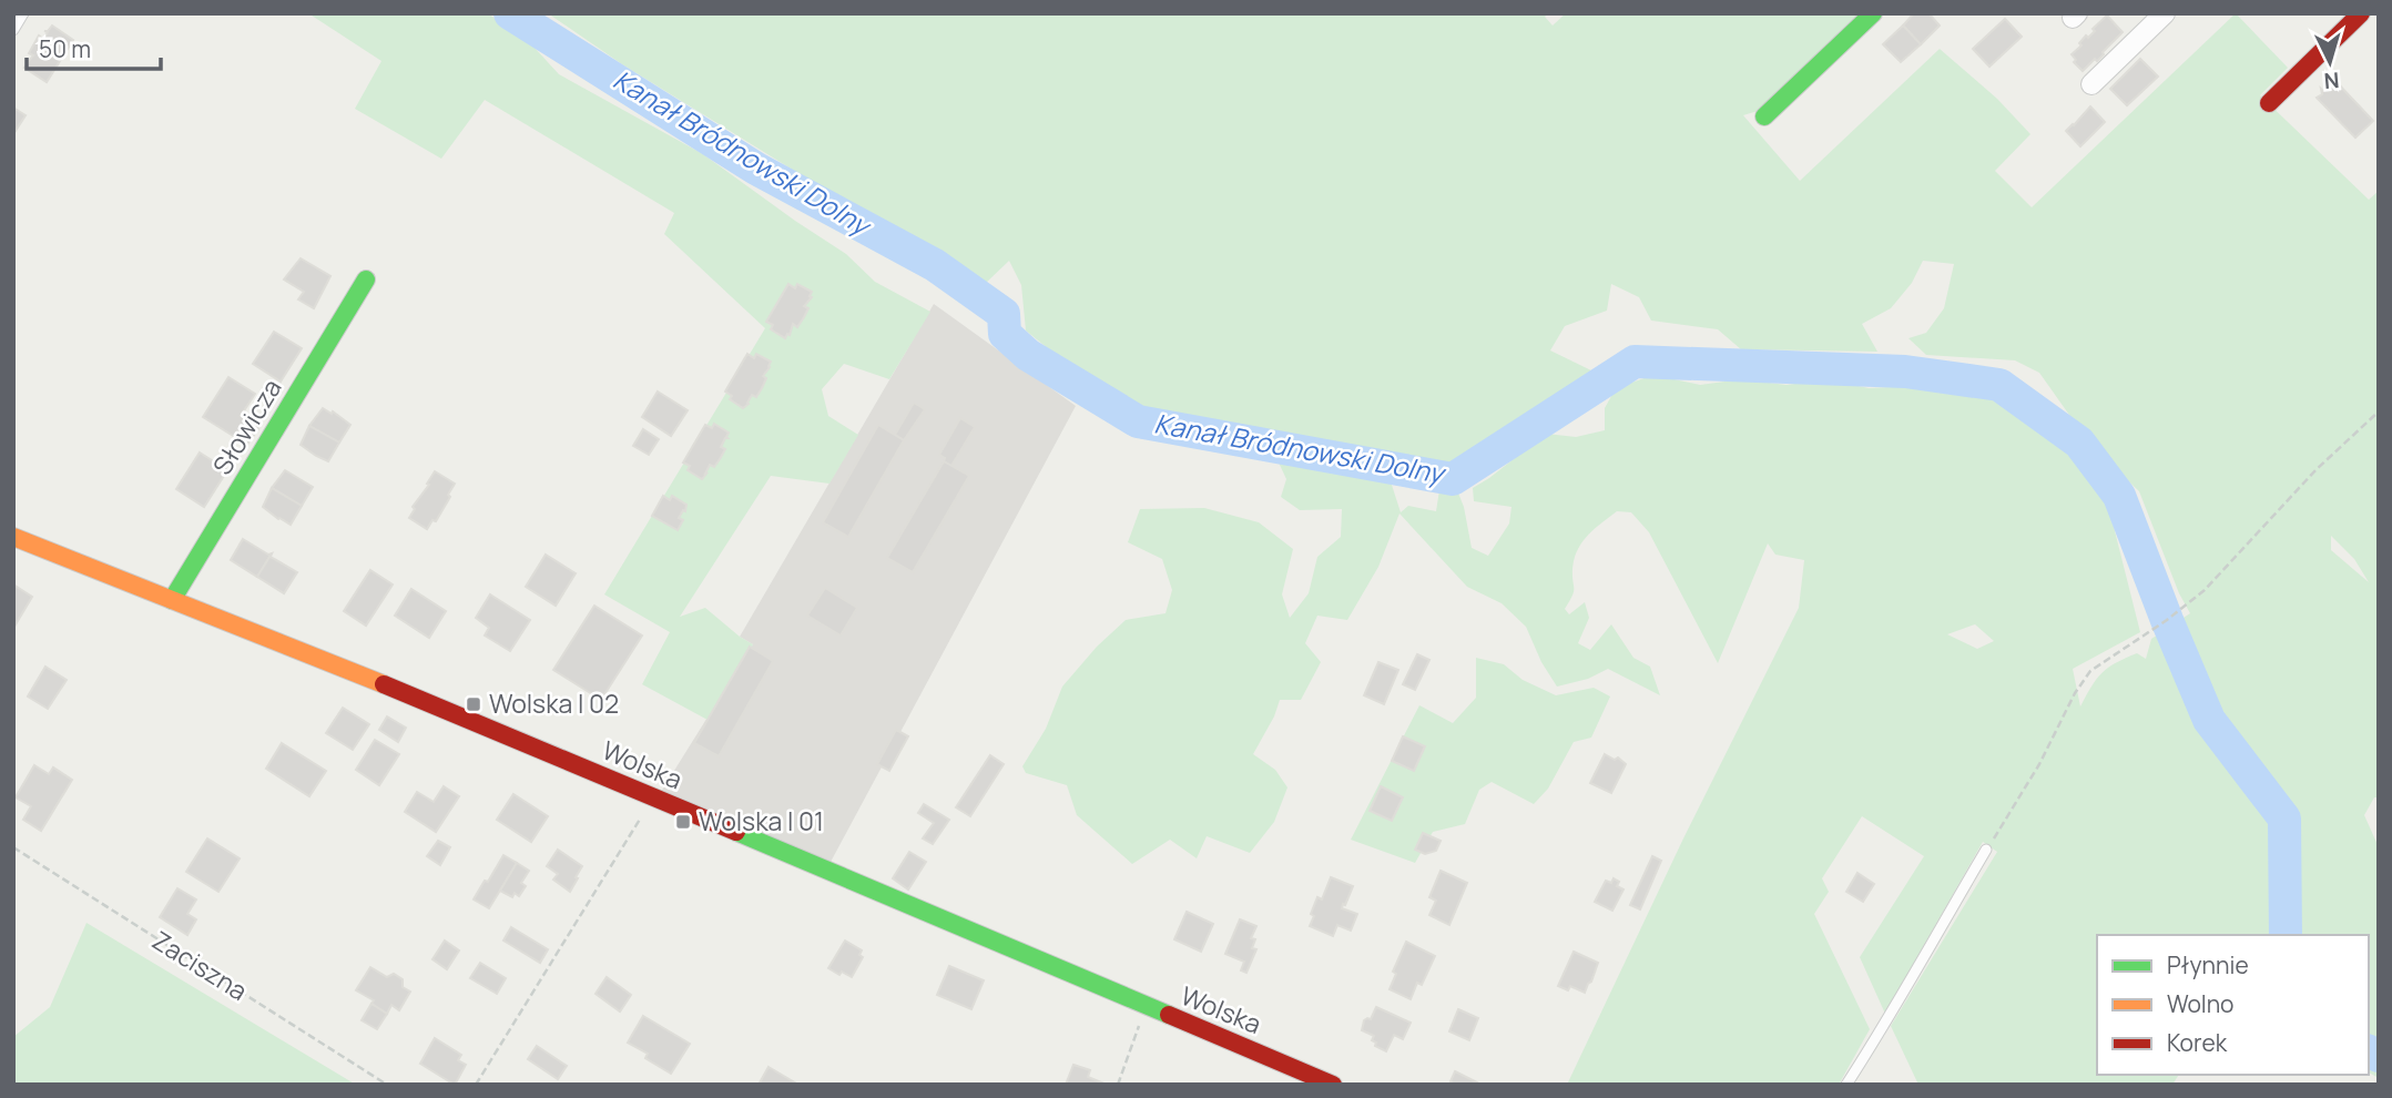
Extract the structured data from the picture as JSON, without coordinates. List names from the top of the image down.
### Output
{
  "streets": {
    "street": ["Słowicza", "Wolska"],
    "path": ["Zaciszna"]
  },
  "crossings": [
    ["Słowicza", "Wolska"]
  ],
  "water": ["Kanał Bródnowski Dolny"],
  "places": {
    "transit": ["Wolska I 02", "Wolska I 01"]
  },
  "legend": ["Płynnie", "Wolno", "Korek"],
  "scale_bar": "50 m",
  "north": "bottom"
}
